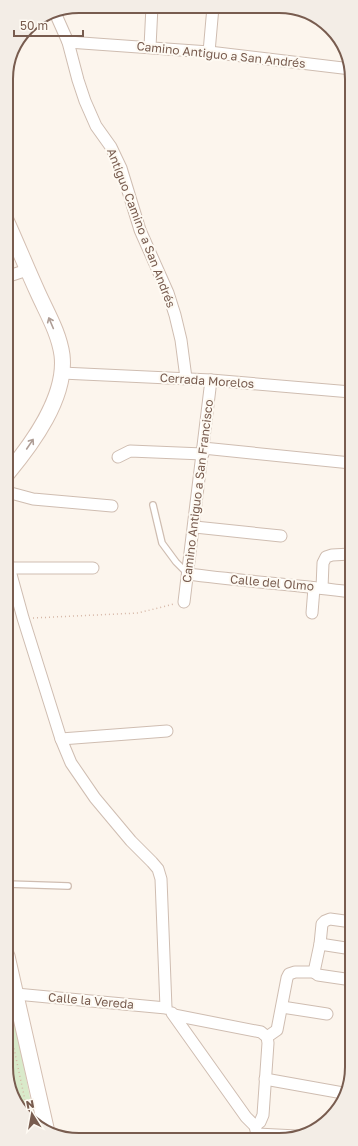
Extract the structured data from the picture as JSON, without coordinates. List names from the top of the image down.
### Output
{
  "streets": {
    "street": [
      "Camino Antiguo a San Andrés",
      "Antiguo Camino a San Andrés",
      "Cerrada Morelos",
      "Camino Antiguo a San Francisco",
      "Calle del Olmo",
      "Calle la Vereda"
    ]
  },
  "crossings": [
    ["Camino Antiguo a San Andrés", "Antiguo Camino a San Andrés"],
    ["Antiguo Camino a San Andrés", "Cerrada Morelos"],
    ["Cerrada Morelos", "Camino Antiguo a San Francisco"],
    ["Camino Antiguo a San Francisco", "Calle del Olmo"]
  ],
  "scale_bar": "50 m",
  "north": "top"
}
